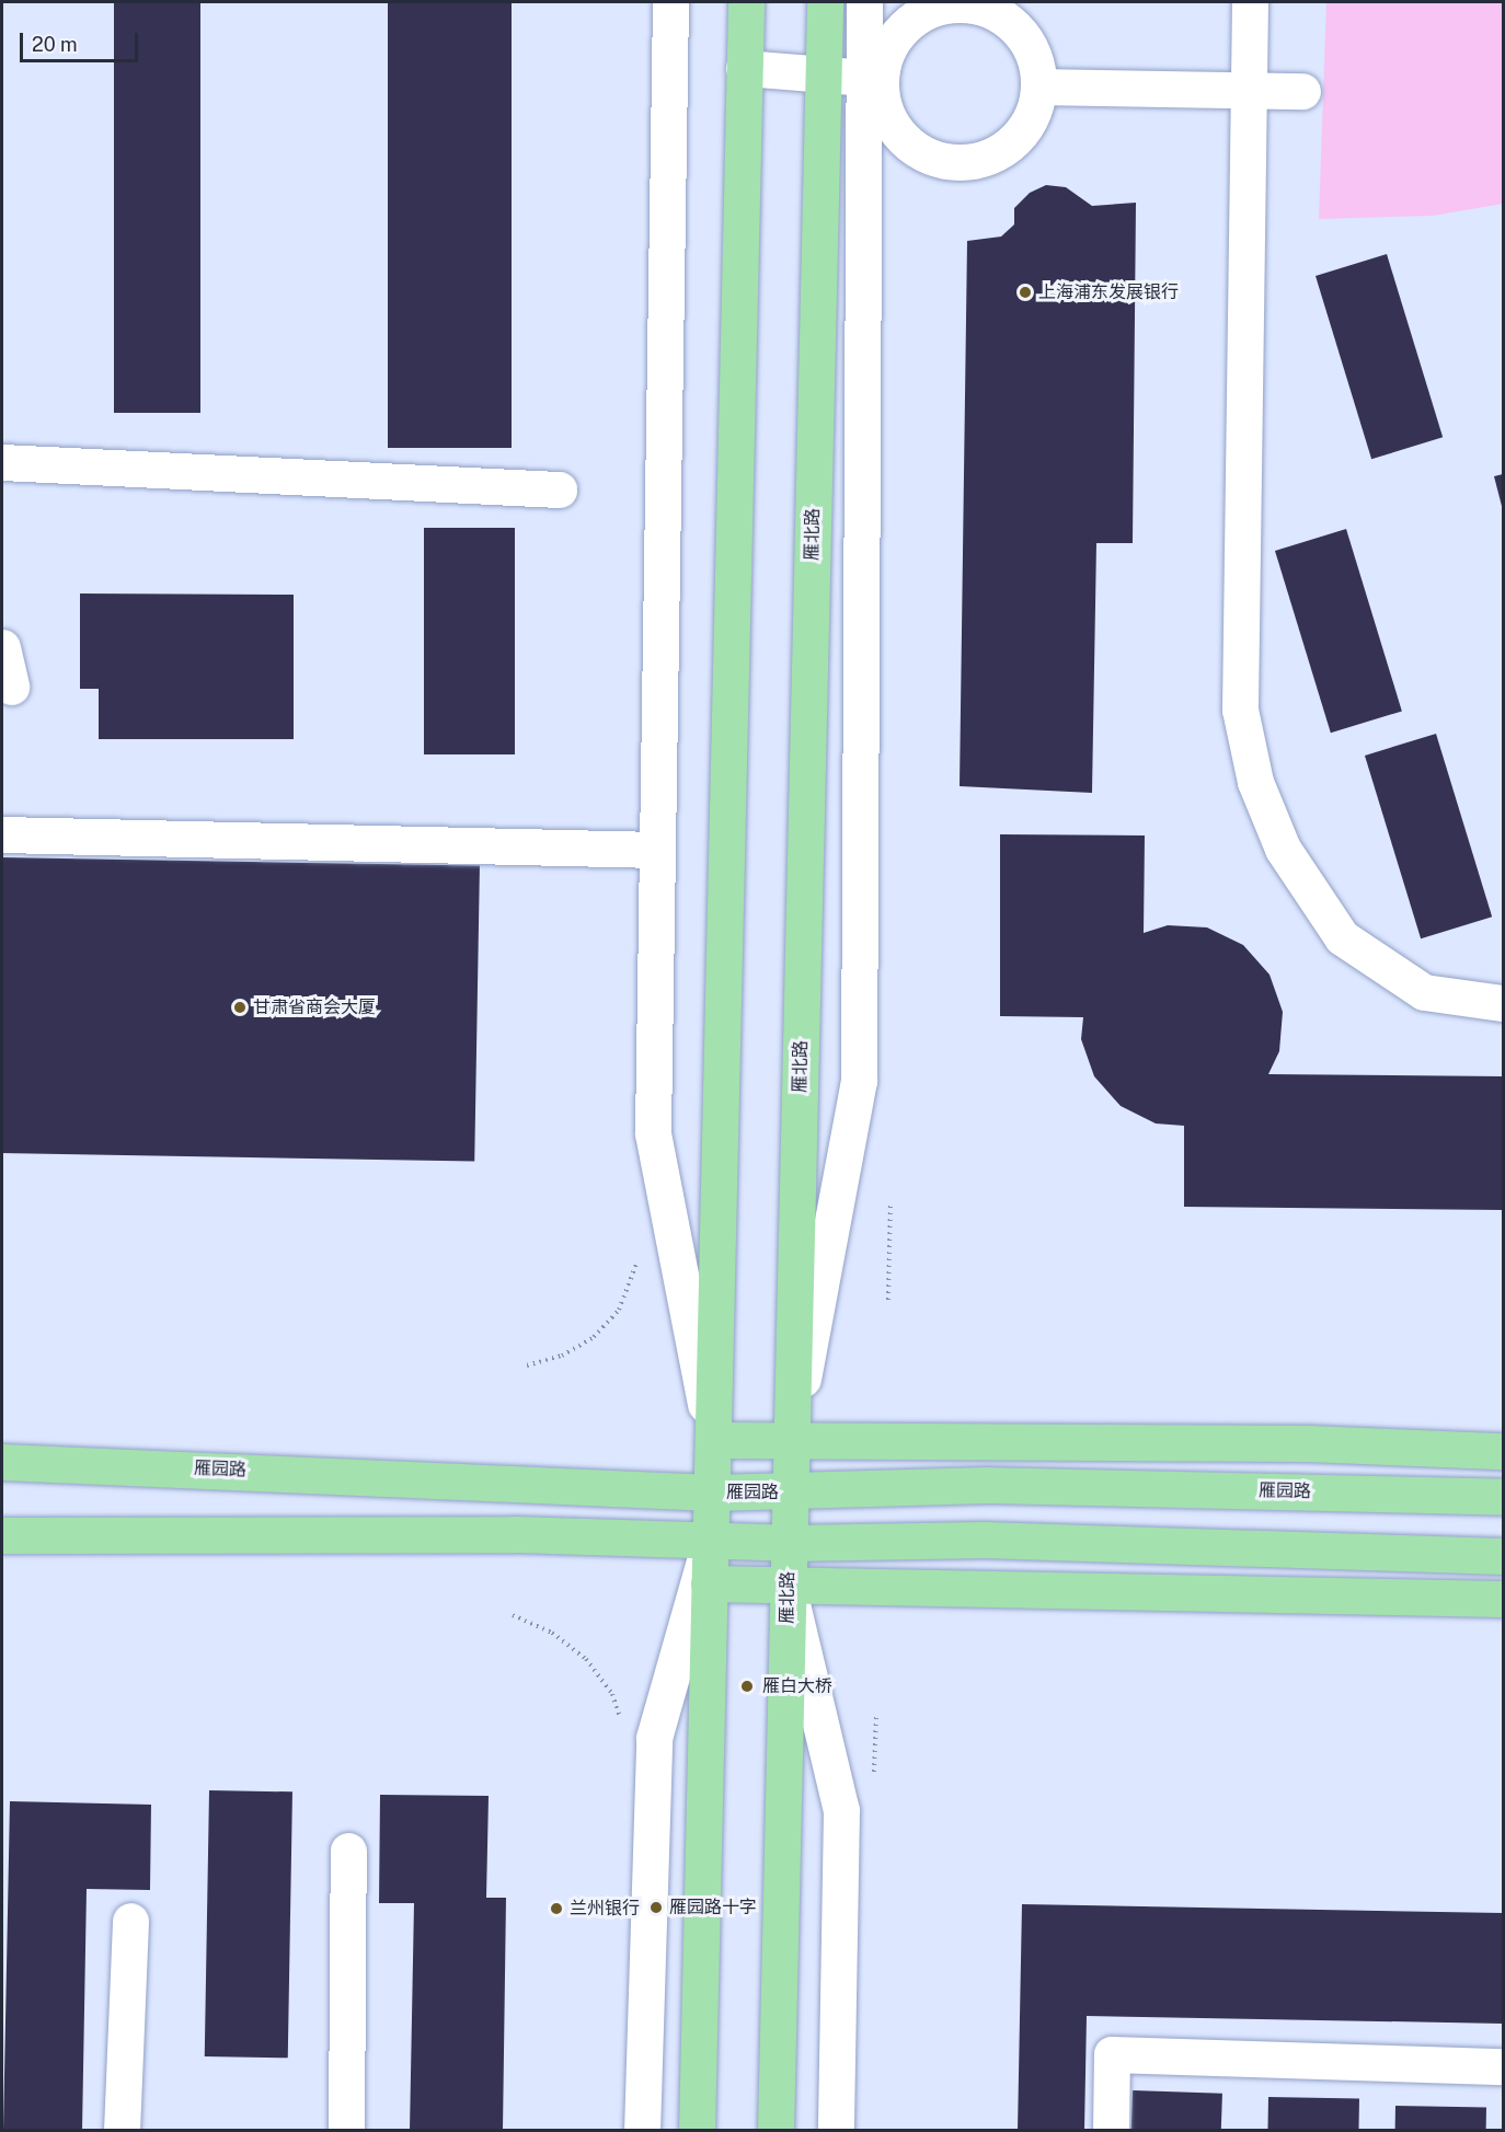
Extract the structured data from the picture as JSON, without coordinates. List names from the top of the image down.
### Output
{
  "streets": {
    "main road": ["雁北路", "雁园路"]
  },
  "crossings": [
    ["雁北路", "雁园路"]
  ],
  "places": [
    "上海浦东发展银行",
    "甘肃省商会大厦",
    "雁白大桥",
    "雁园路十字",
    "兰州银行"
  ],
  "scale_bar": "20 m"
}
